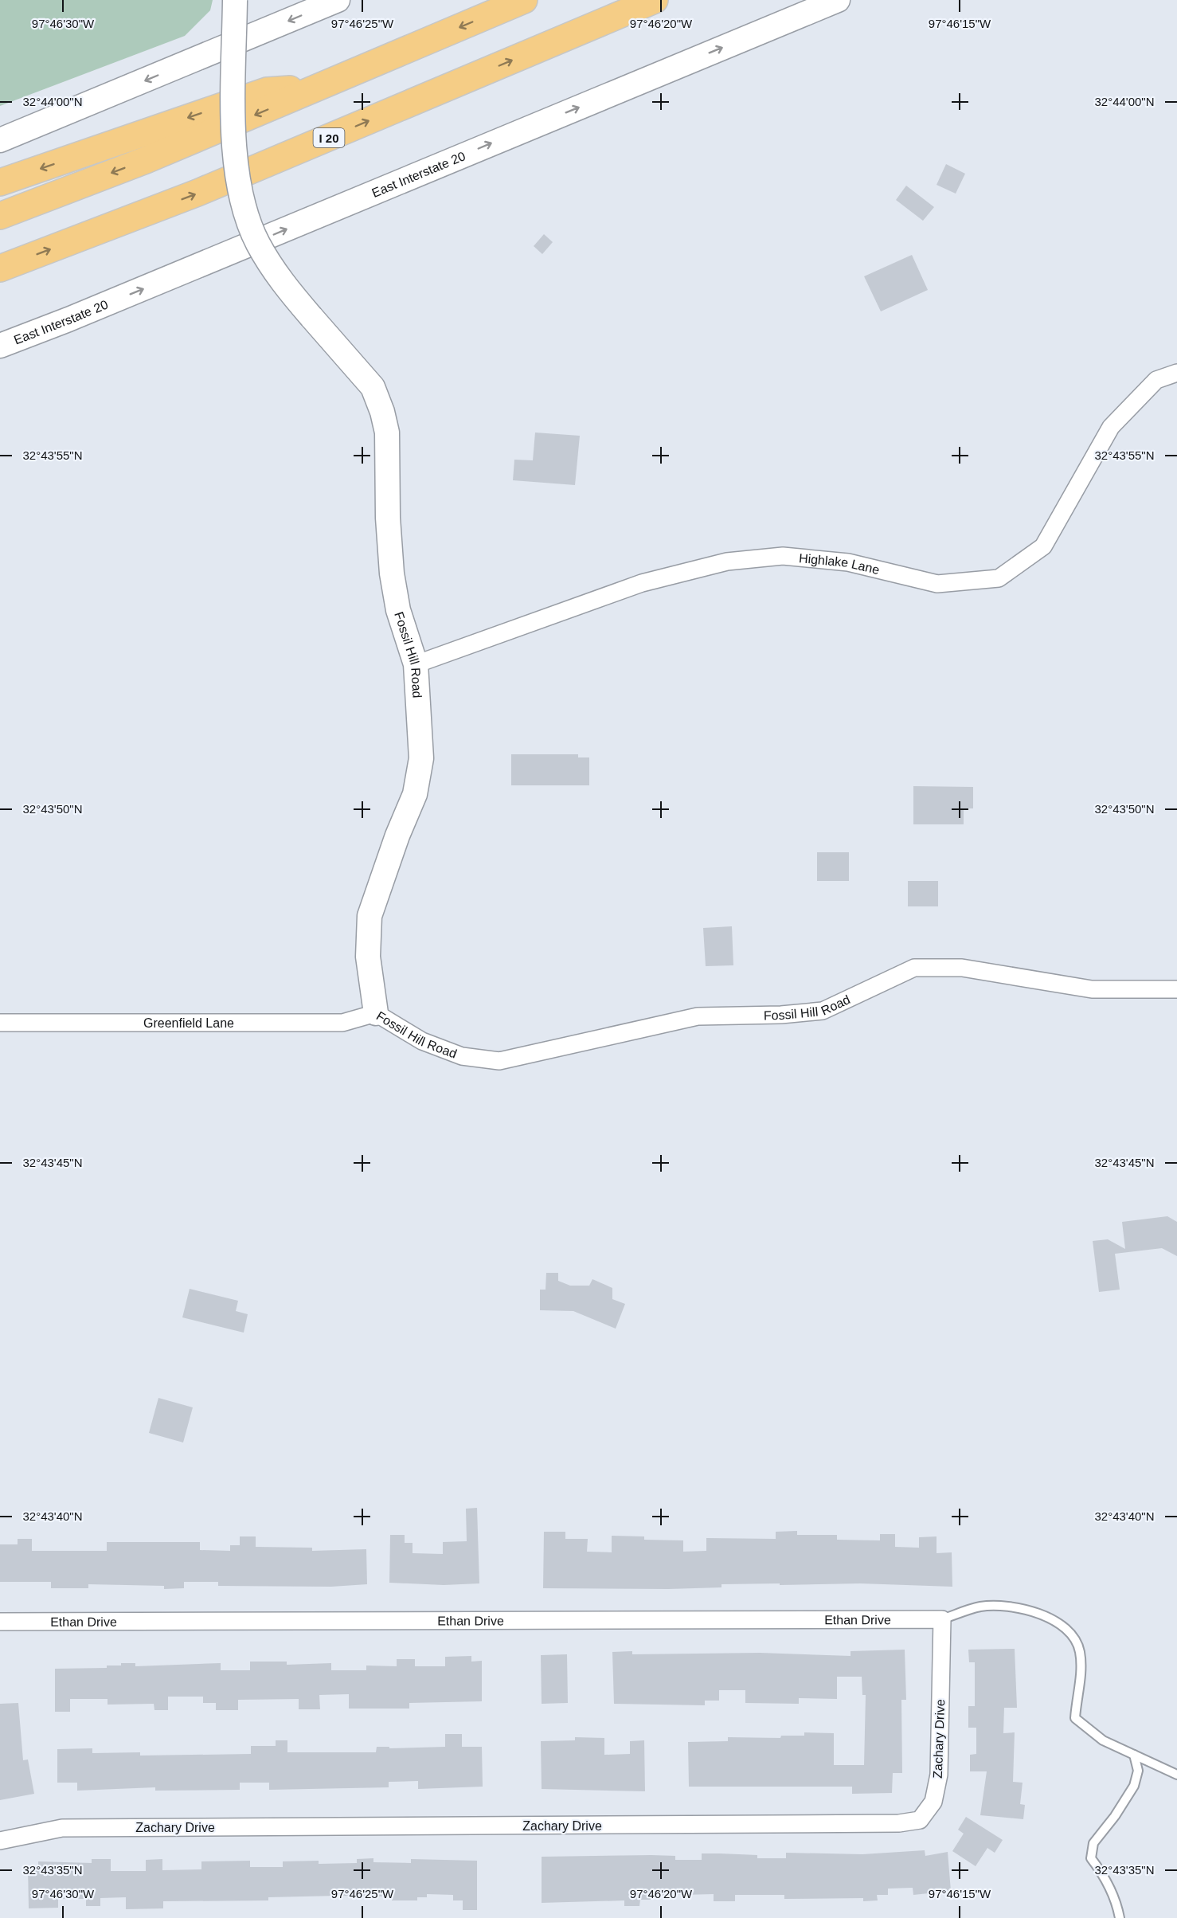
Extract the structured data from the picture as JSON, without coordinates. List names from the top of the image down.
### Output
{
  "streets": {
    "highway": ["I 20"],
    "main road": ["East Interstate 20", "Fossil Hill Road"],
    "street": [
      "Highlake Lane",
      "Greenfield Lane",
      "Ethan Drive",
      "Zachary Drive"
    ]
  },
  "crossings": [
    ["East Interstate 20", "Fossil Hill Road"],
    ["Highlake Lane", "Fossil Hill Road"],
    ["Fossil Hill Road", "Greenfield Lane"],
    ["Ethan Drive", "Zachary Drive"]
  ],
  "coordinates": [
    "97°46'30\"W",
    "97°46'25\"W",
    "97°46'20\"W",
    "97°46'15\"W",
    "32°44'00\"N",
    "32°43'55\"N",
    "32°43'50\"N",
    "32°43'45\"N",
    "32°43'40\"N",
    "32°43'35\"N"
  ]
}
